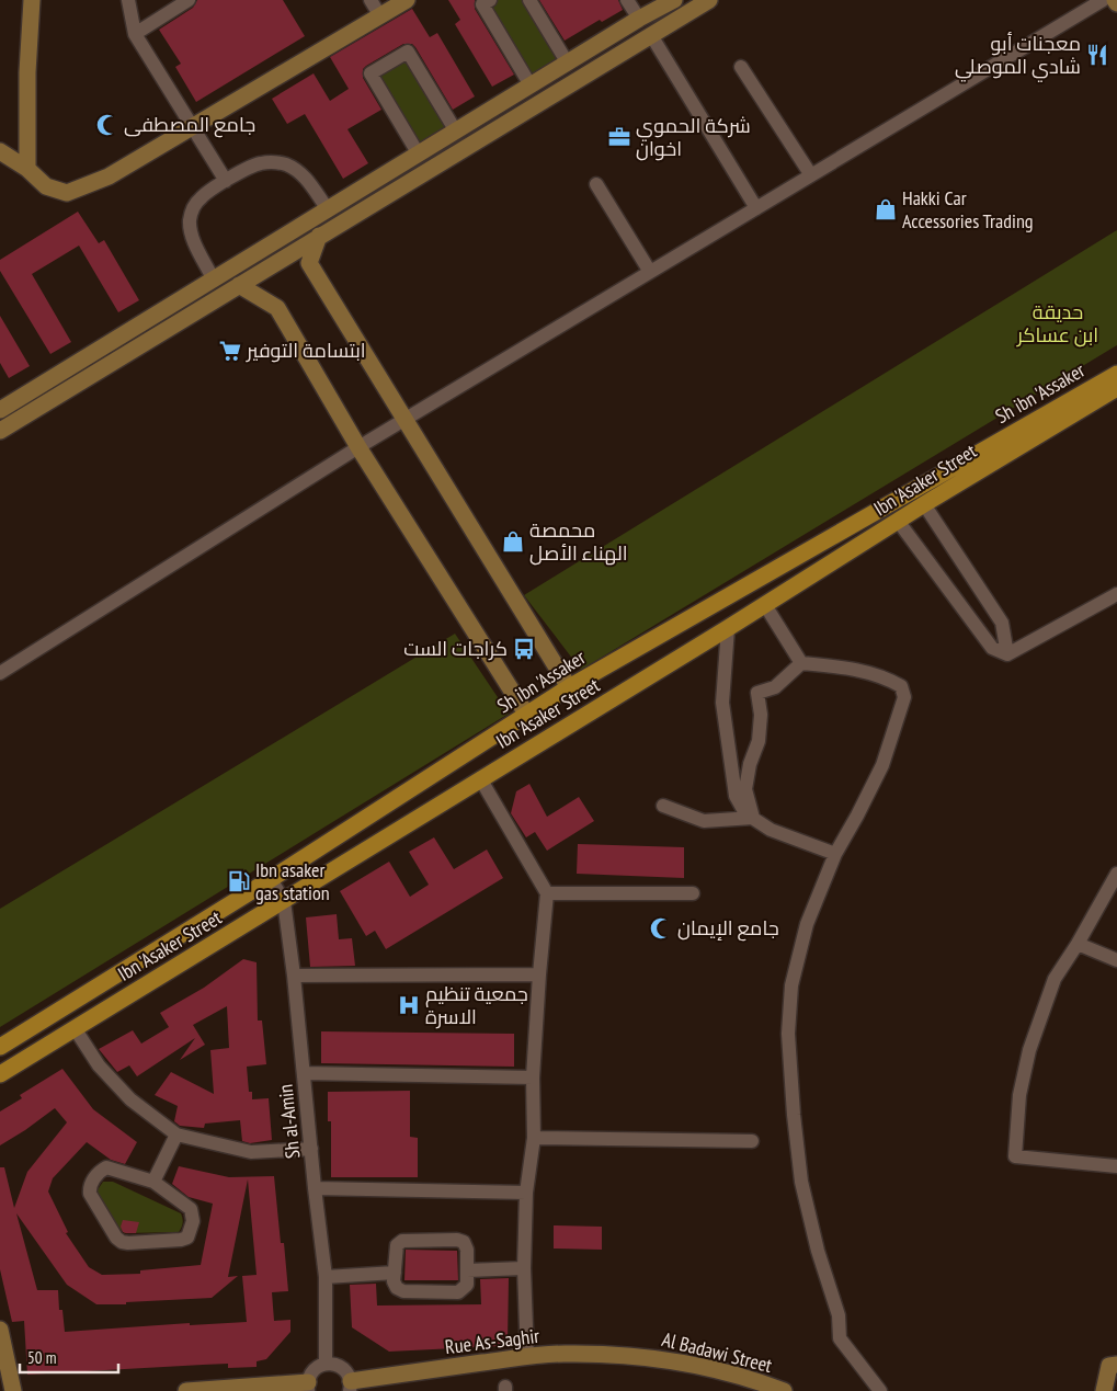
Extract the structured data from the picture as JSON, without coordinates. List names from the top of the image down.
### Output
{
  "streets": {
    "main road": [
      "Sh ibn 'Assaker",
      "Ibn 'Asaker Street",
      "Rue As-Saghir",
      "Al Badawi Street"
    ],
    "street": ["Sh al-Amin"]
  },
  "crossings": [
    ["Sh ibn 'Assaker", "Sh al-Amin"],
    ["Ibn 'Asaker Street", "Sh al-Amin"],
    ["Sh al-Amin", "Rue As-Saghir"],
    ["Rue As-Saghir", "Al Badawi Street"]
  ],
  "parks": ["حديقة ابن عساكر"],
  "places": {
    "restaurant": ["معجنات أبو شادي الموصلي"],
    "mosque": ["جامع المصطفى", "جامع الإيمان"],
    "office": ["شركة الحموي اخوان"],
    "shop": ["Hakki Car Accessories Trading", "محمصة الهناء الأصل"],
    "supermarket": ["ابتسامة التوفير"],
    "bus stop": ["كراجات الست"],
    "fuel station": ["Ibn asaker gas station"],
    "hospital": ["جمعية تنظيم الاسرة"]
  },
  "scale_bar": "50 m"
}
